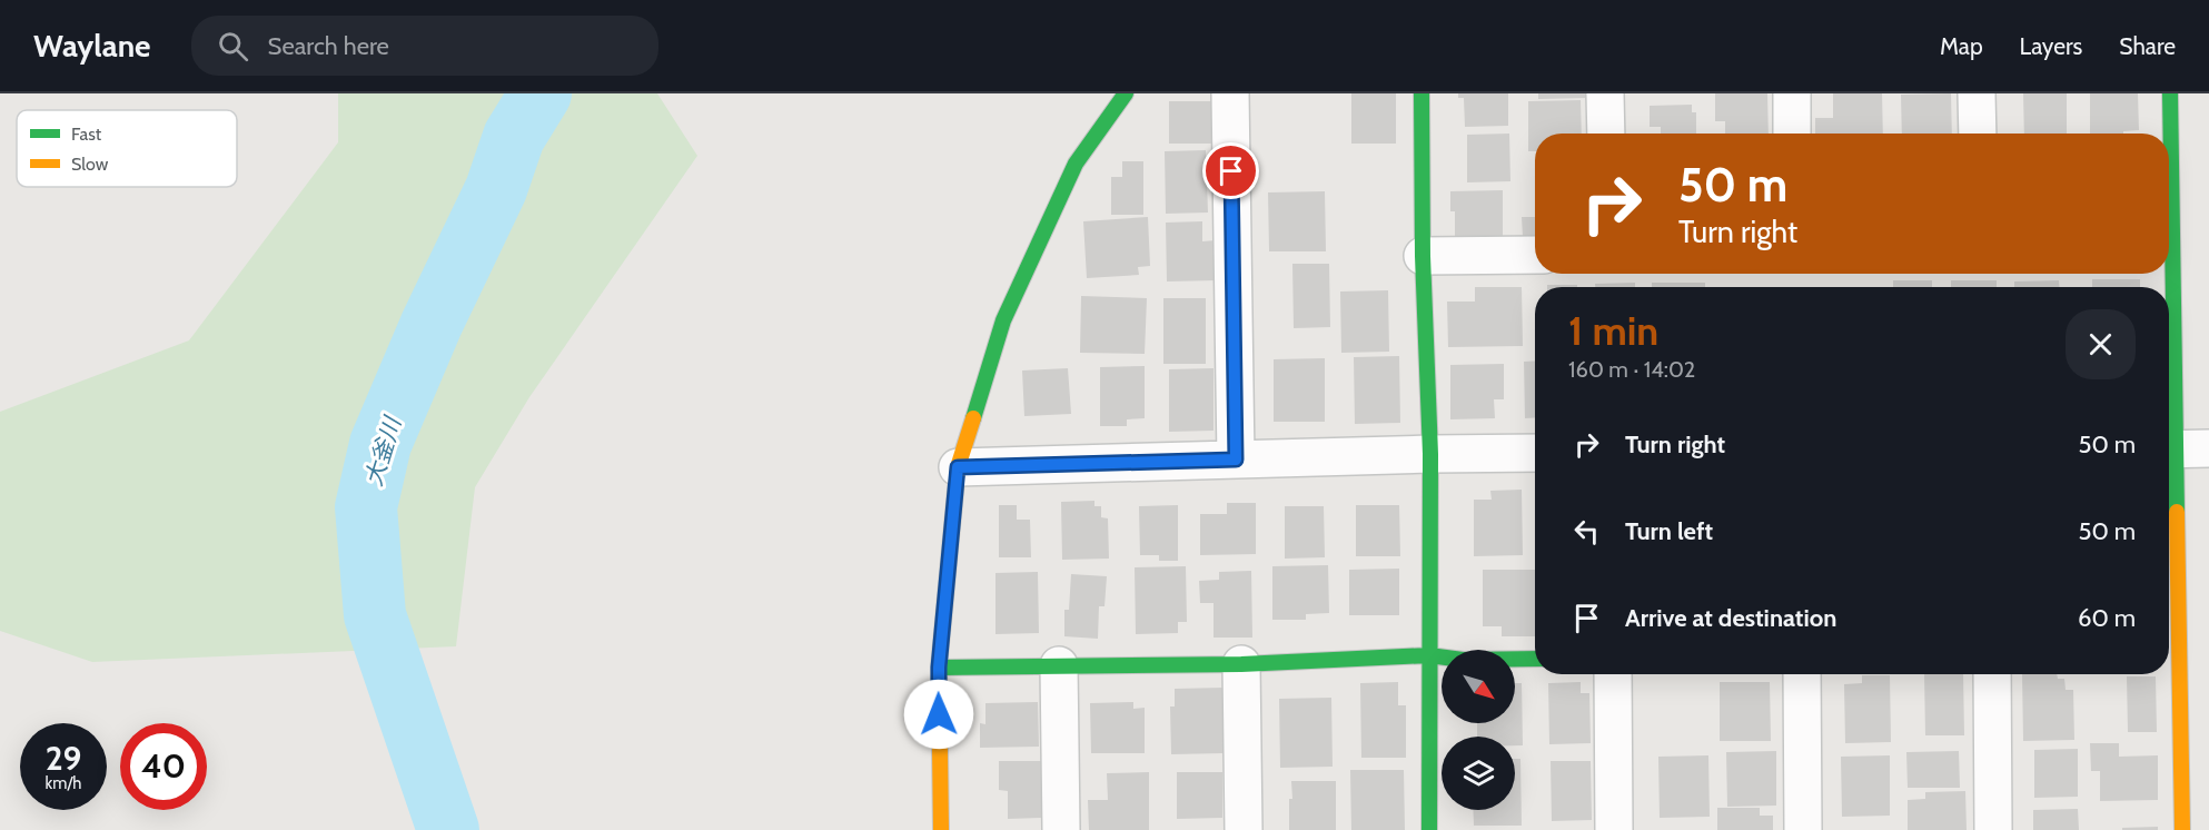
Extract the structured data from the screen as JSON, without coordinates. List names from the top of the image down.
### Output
{
  "water": ["大釜川"],
  "legend": ["Fast", "Slow"],
  "north": "bottom right",
  "page": {
    "header": "Waylane",
    "search": "Search here",
    "nav": ["Map", "Layers", "Share"],
    "turn": ["50 m", "Turn right"],
    "heading": ["1 min", "160 m · 14:02"],
    "list": [
      {
        "name": "Turn right",
        "value": "50 m"
      },
      {
        "name": "Turn left",
        "value": "50 m"
      },
      {
        "name": "Arrive at destination",
        "value": "60 m"
      }
    ],
    "speed": "29 km/h",
    "limit": "40"
  }
}
